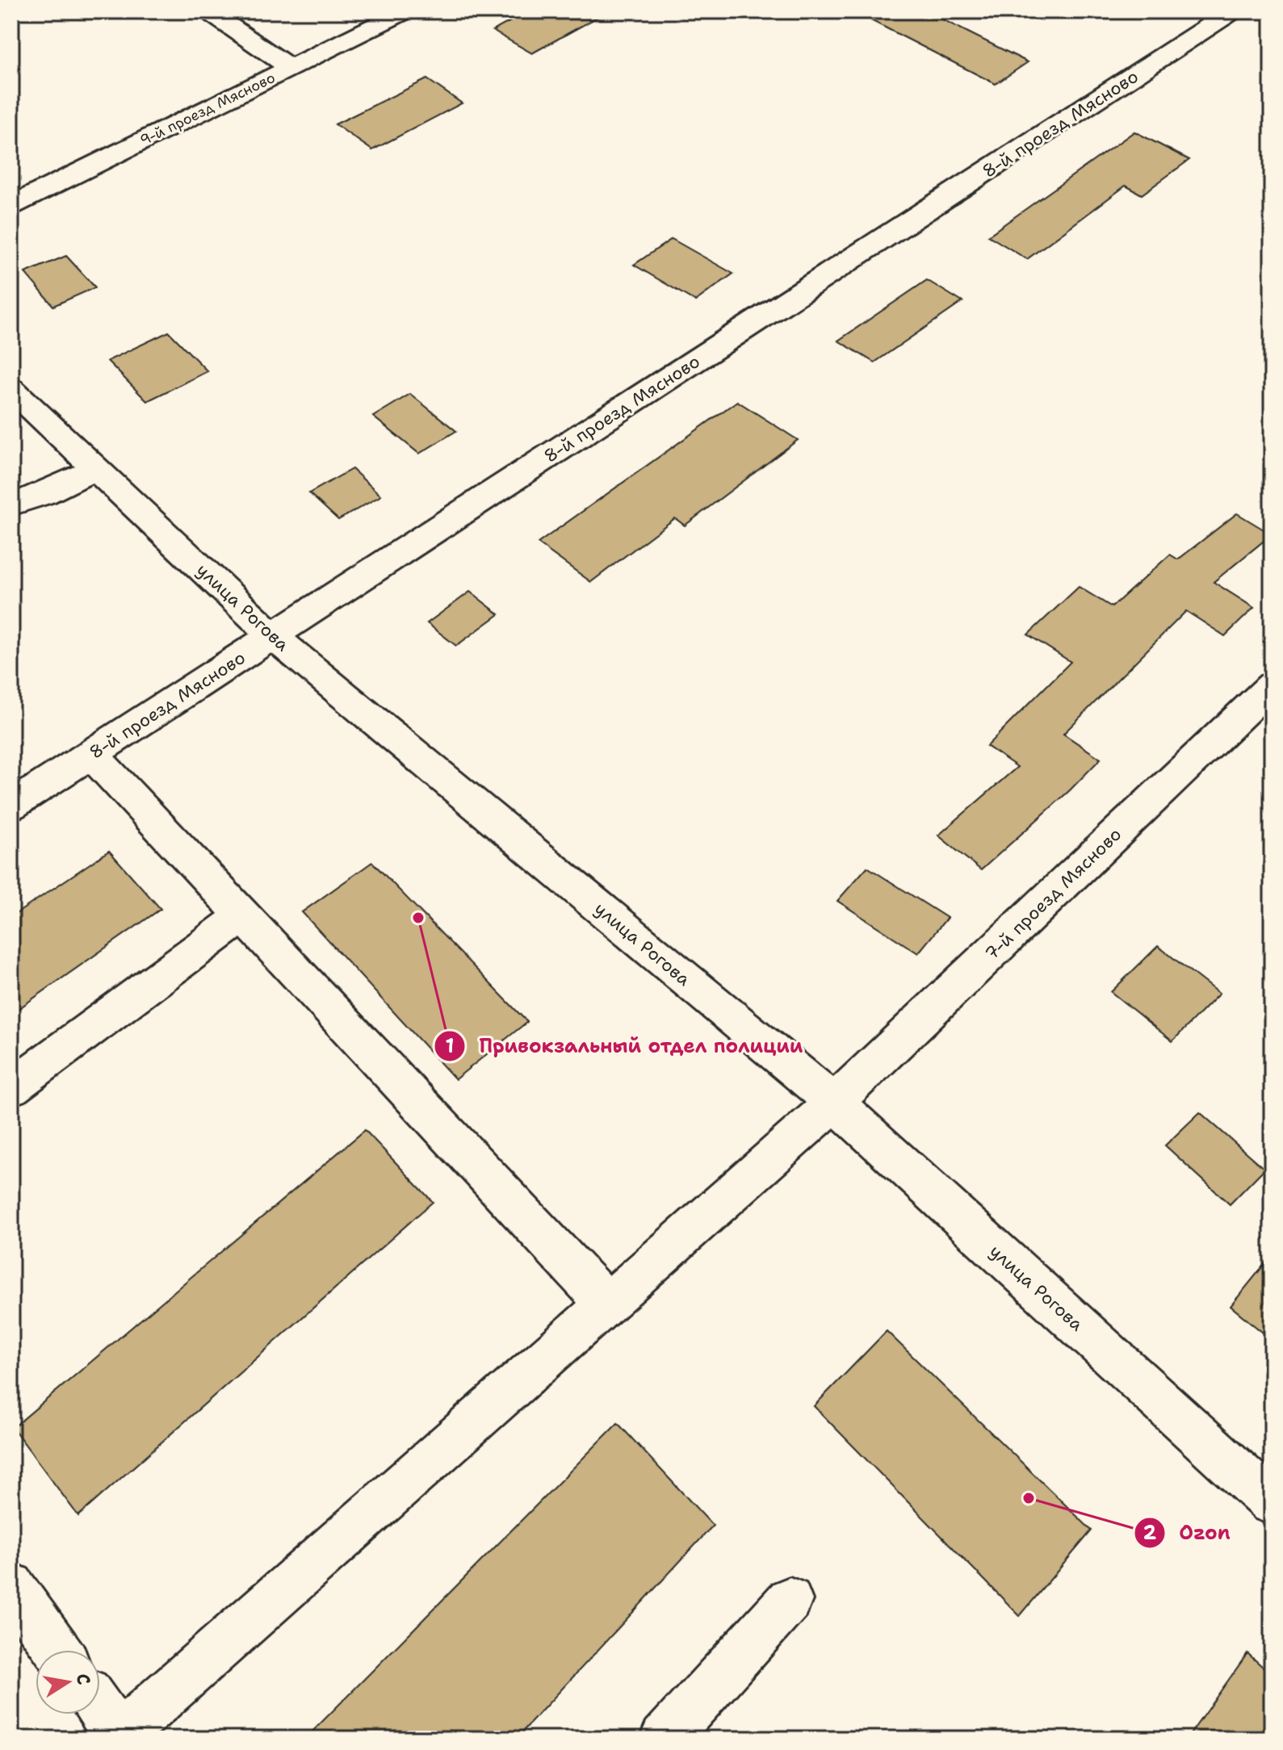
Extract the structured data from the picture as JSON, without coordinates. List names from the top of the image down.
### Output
{
  "streets": {
    "street": [
      "9-й проезд Мясново",
      "8-й проезд Мясново",
      "улица Рогова",
      "7-й проезд Мясново"
    ]
  },
  "crossings": [
    ["8-й проезд Мясново", "улица Рогова"],
    ["улица Рогова", "7-й проезд Мясново"]
  ],
  "places": ["Привокзальный отдел полиции", "Ozon"],
  "north": "right"
}
